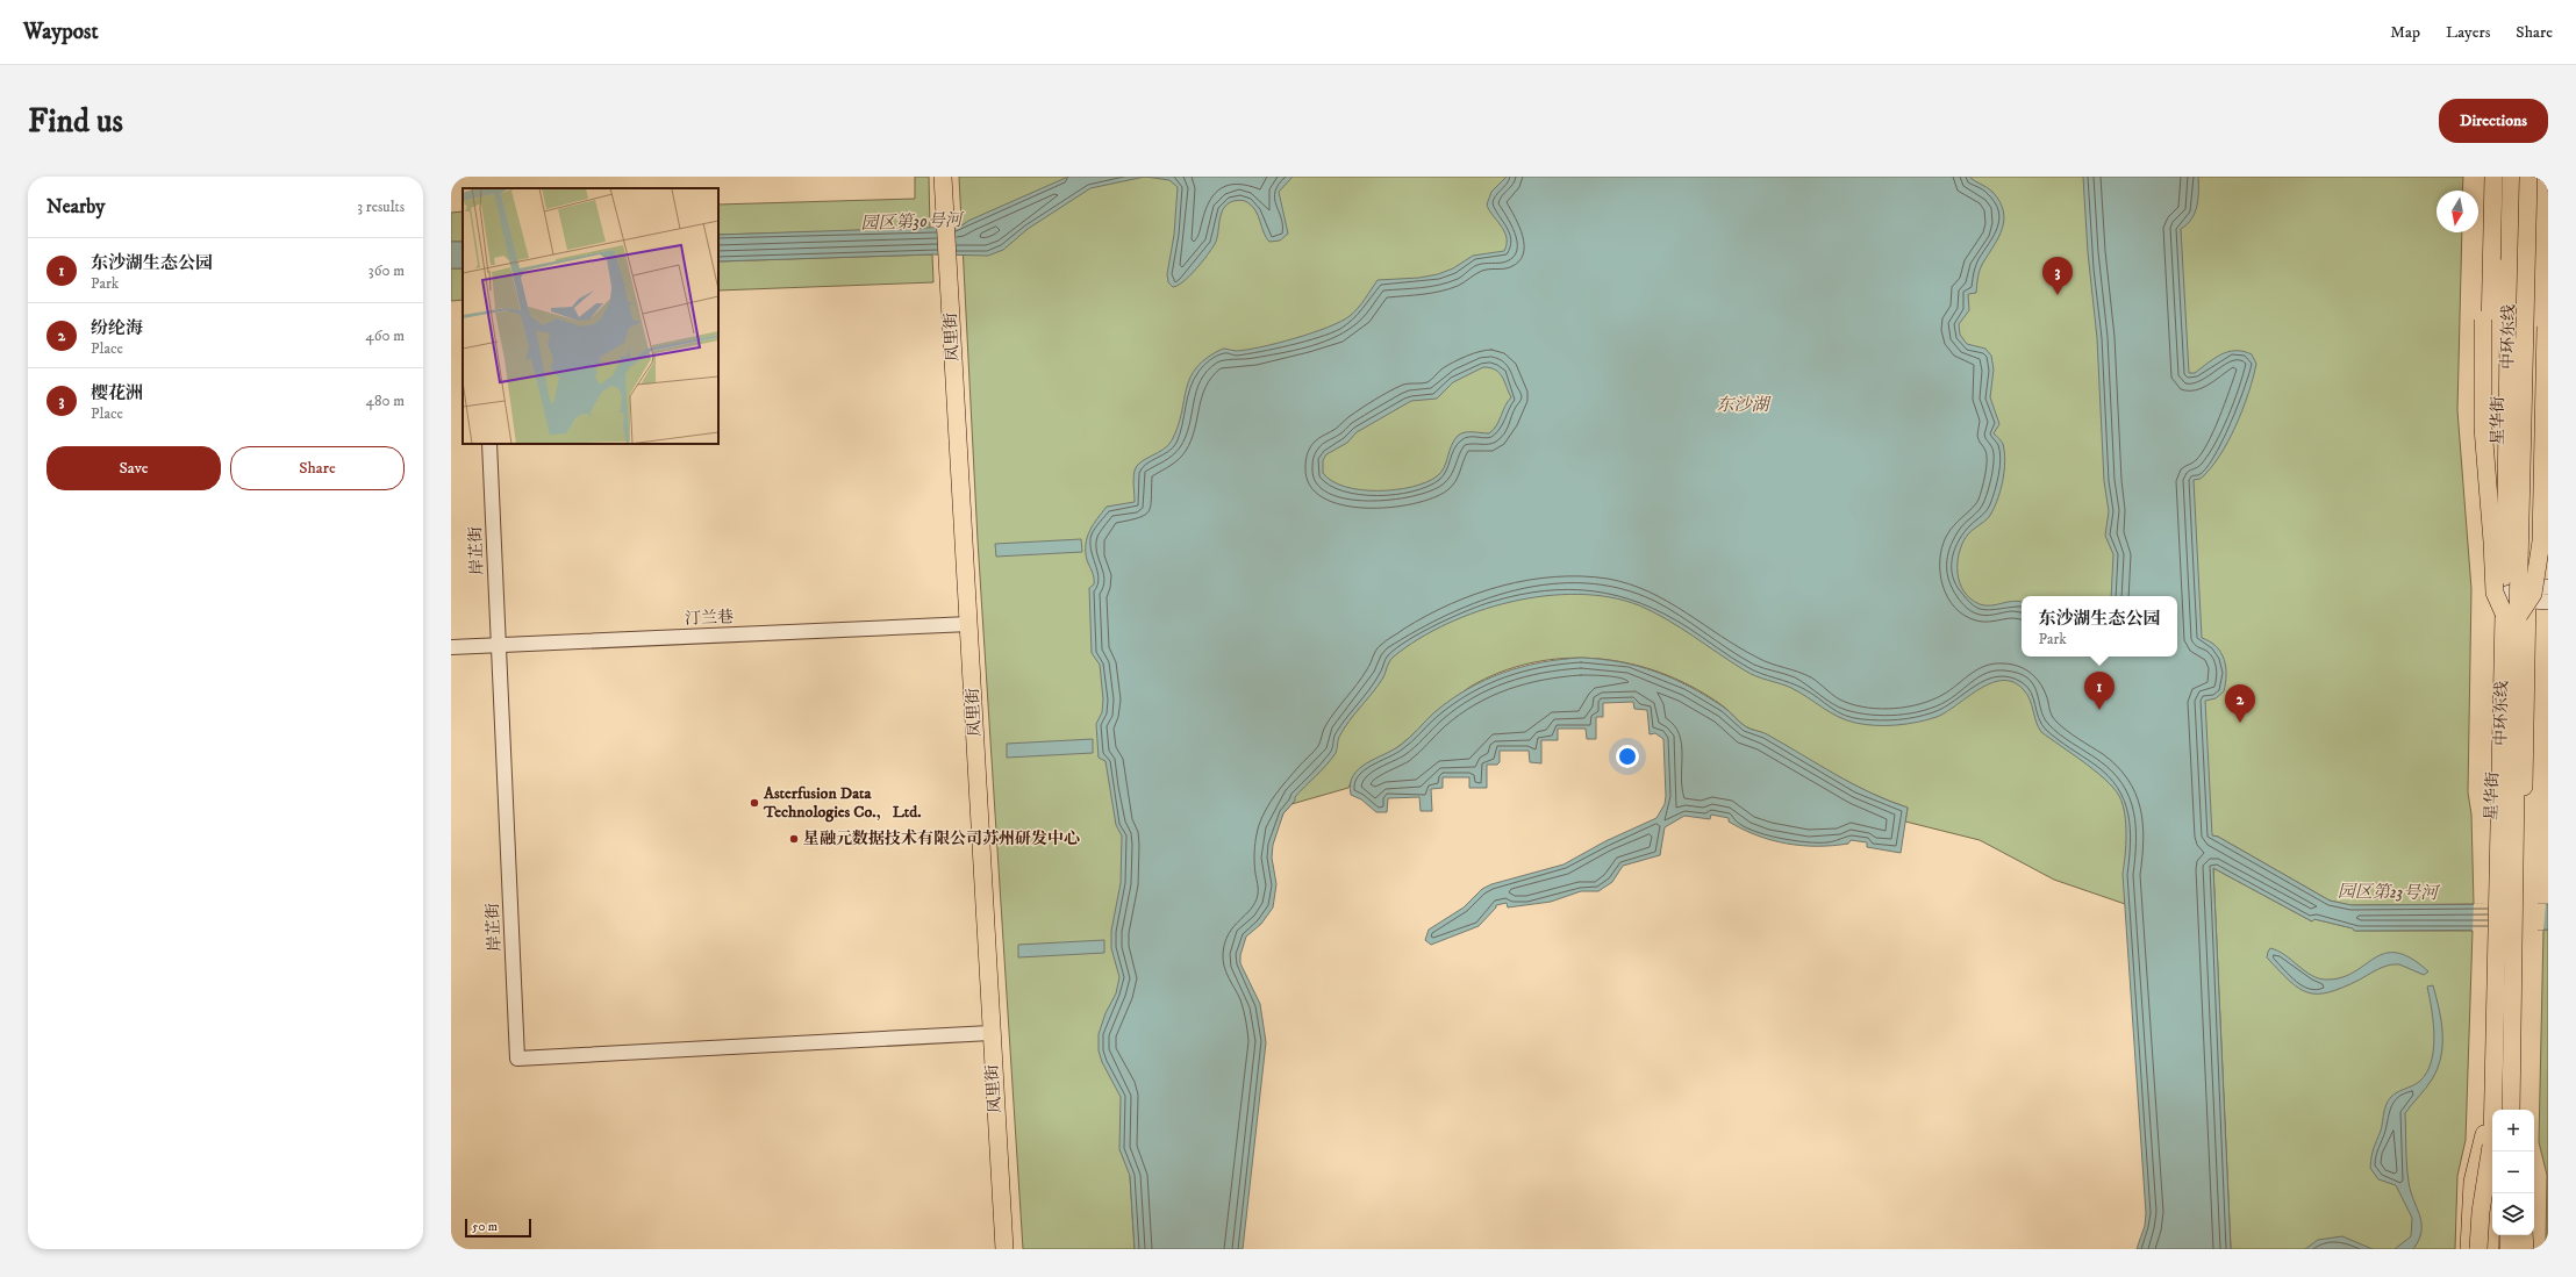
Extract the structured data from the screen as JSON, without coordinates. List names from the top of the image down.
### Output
{
  "streets": {
    "main road": ["凤里街", "中环东线", "星华街"],
    "street": ["岸芷街", "汀兰巷"]
  },
  "crossings": [
    ["凤里街", "岸芷街"],
    ["凤里街", "汀兰巷"],
    ["中环东线", "星华街"],
    ["岸芷街", "汀兰巷"]
  ],
  "water": ["园区第30号河", "东沙湖", "园区第23号河"],
  "places": ["Asterfusion Data Technologies Co.，Ltd.", "星融元数据技术有限公司苏州研发中心"],
  "scale_bar": "50 m",
  "north": "bottom",
  "page": {
    "header": "Waypost",
    "nav": ["Map", "Layers", "Share"],
    "buttons": [
      "Directions",
      ["Save", "Share"]
    ],
    "title": "Find us",
    "heading": ["Nearby", "3 results"],
    "list": [
      {
        "mark": "1",
        "name": "东沙湖生态公园",
        "note": "Park",
        "value": "360 m"
      },
      {
        "mark": "2",
        "name": "纷纶海",
        "note": "Place",
        "value": "460 m"
      },
      {
        "mark": "3",
        "name": "樱花洲",
        "note": "Place",
        "value": "480 m"
      }
    ],
    "pins": ["3", "1", "2"],
    "popup": ["东沙湖生态公园", "Park"],
    "map_buttons": ["+", "−"],
    "scale": "50 m"
  }
}
